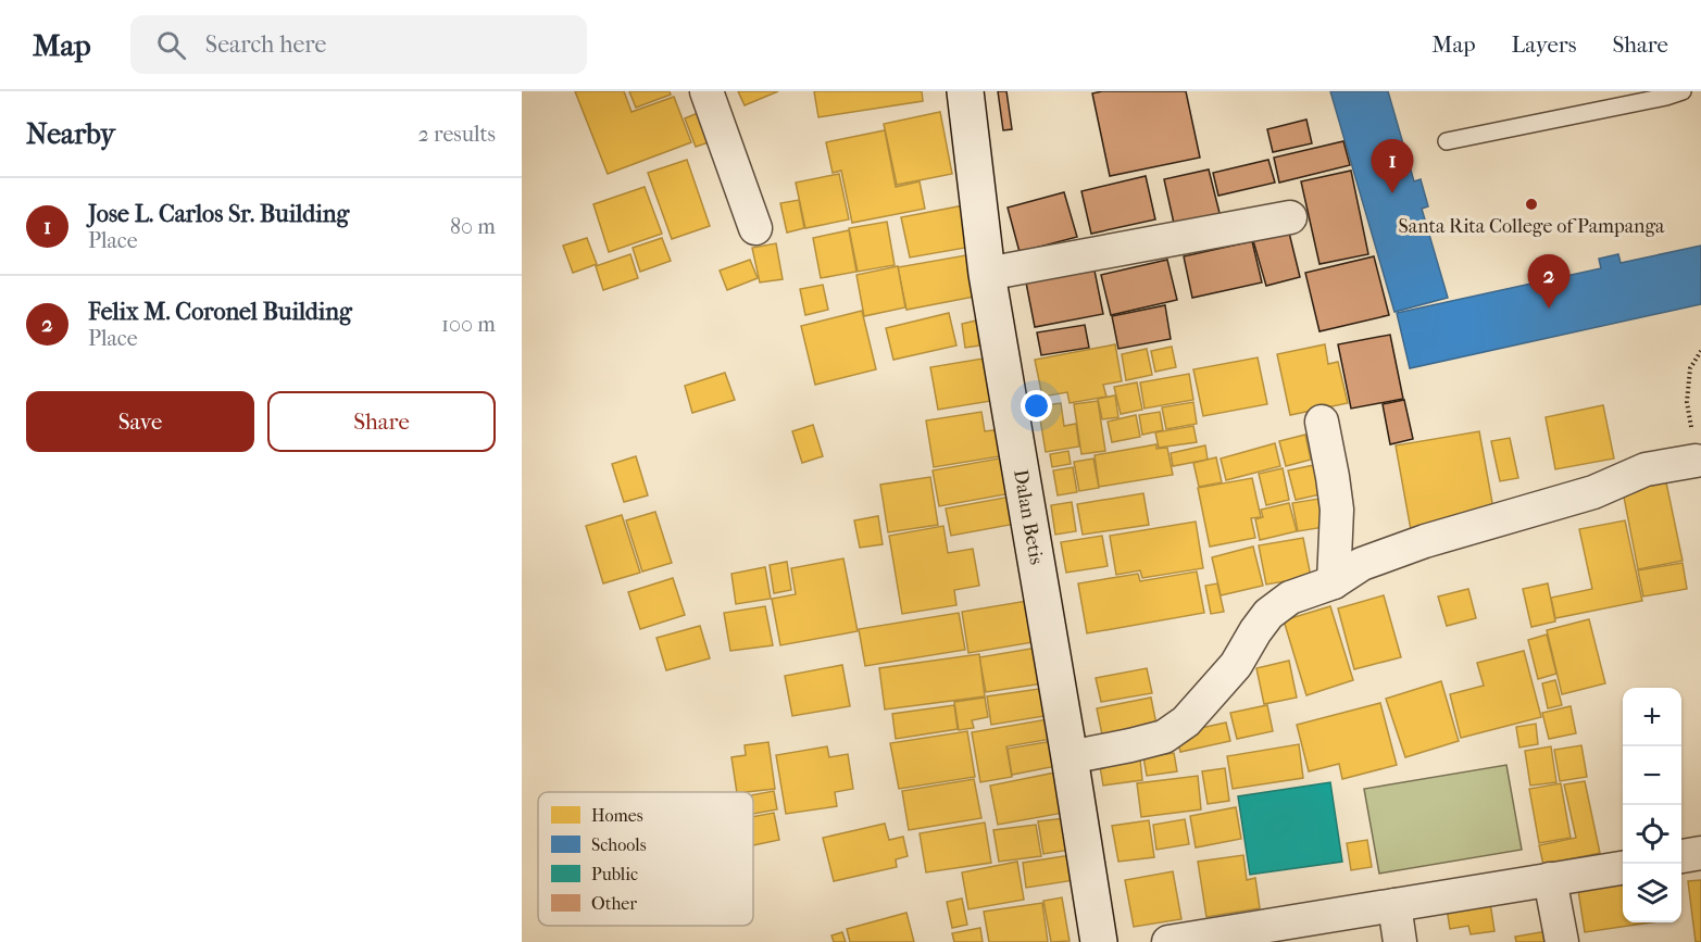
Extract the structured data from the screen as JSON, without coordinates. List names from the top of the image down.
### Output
{
  "streets": {
    "street": ["Dalan Betis"]
  },
  "places": ["Santa Rita College of Pampanga"],
  "legend": [
    "Homes",
    "Schools",
    "Public",
    "Other"
  ],
  "page": {
    "header": "Map",
    "search": "Search here",
    "nav": ["Map", "Layers", "Share"],
    "heading": ["Nearby", "2 results"],
    "pins": ["1", "2"],
    "list": [
      {
        "mark": "1",
        "name": "Jose L. Carlos Sr. Building",
        "note": "Place",
        "value": "80 m"
      },
      {
        "mark": "2",
        "name": "Felix M. Coronel Building",
        "note": "Place",
        "value": "100 m"
      }
    ],
    "buttons": ["Save", "Share"],
    "map_buttons": ["+", "−"]
  }
}
